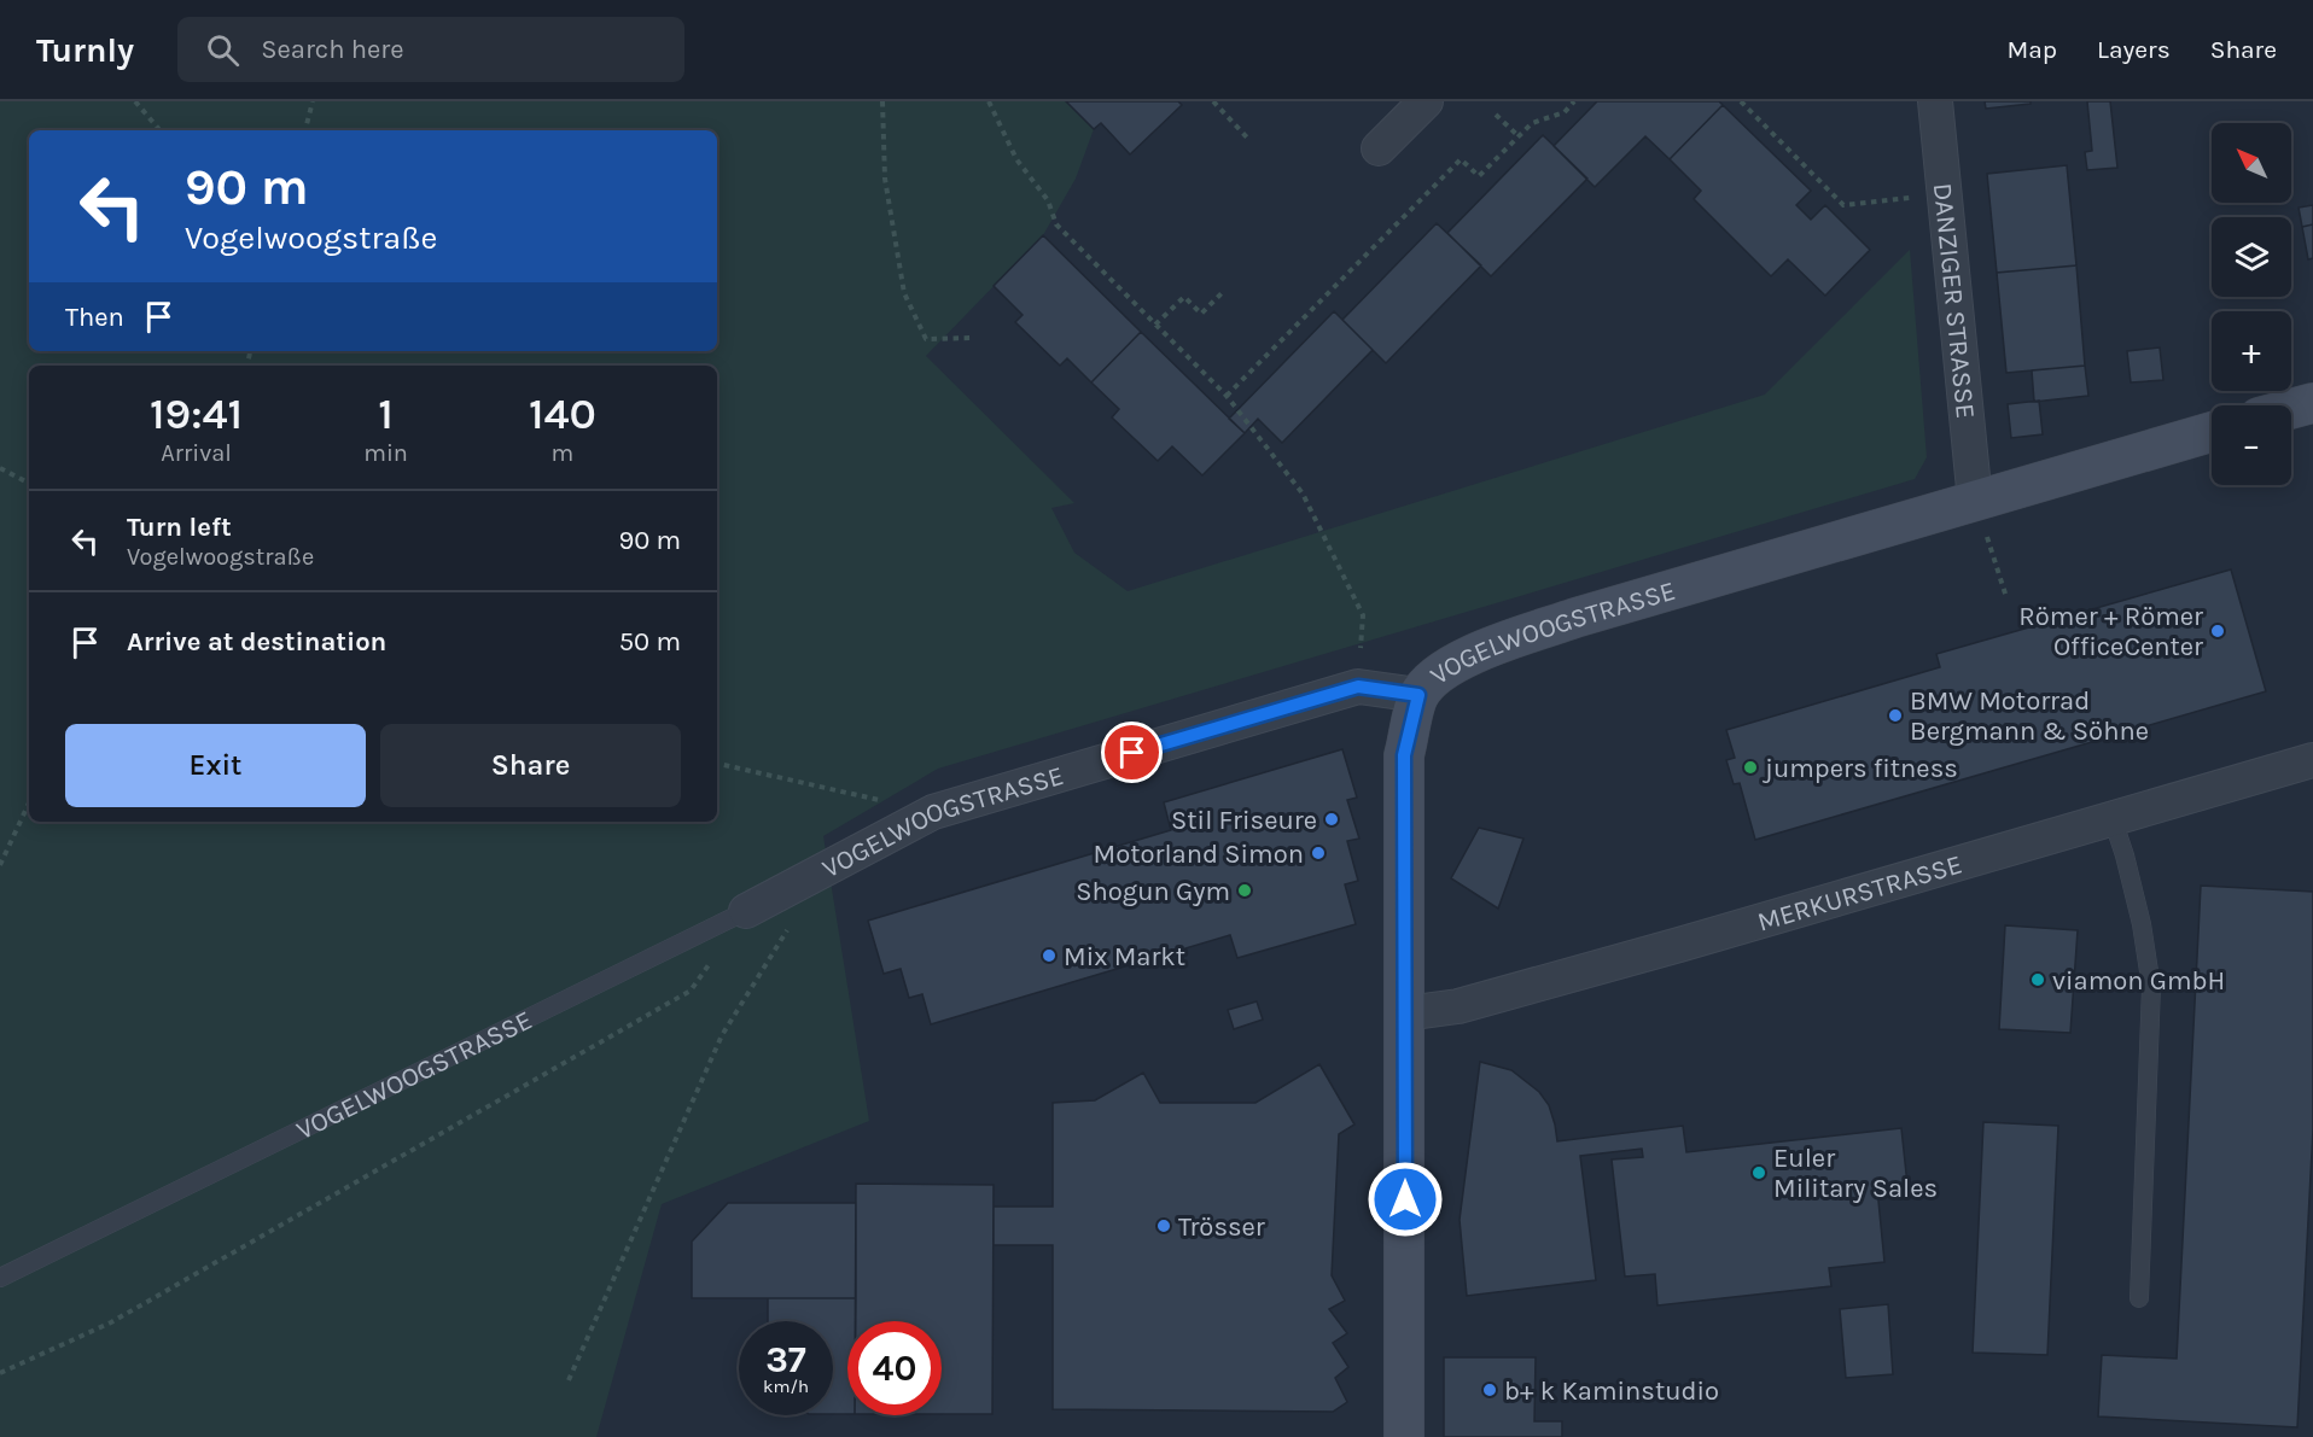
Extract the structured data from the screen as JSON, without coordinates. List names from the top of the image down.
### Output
{
  "streets": {
    "street": ["DANZIGER STRASSE", "VOGELWOOGSTRASSE", "MERKURSTRASSE"]
  },
  "crossings": [
    ["DANZIGER STRASSE", "VOGELWOOGSTRASSE"]
  ],
  "places": [
    "Römer + Römer OfficeCenter",
    "BMW Motorrad Bergmann & Söhne",
    "jumpers fitness",
    "Stil Friseure",
    "Motorland Simon",
    "Shogun Gym",
    "Mix Markt",
    "viamon GmbH",
    "Euler Military Sales",
    "Trösser",
    "b+ k Kaminstudio"
  ],
  "north": "top left",
  "page": {
    "header": "Turnly",
    "search": "Search here",
    "nav": ["Map", "Layers", "Share"],
    "map_buttons": ["+", "−"],
    "turn": ["90 m", "Vogelwoogstraße"],
    "then": "Then",
    "eta": [
      "19:41",
      "Arrival",
      "1",
      "min",
      "140",
      "m"
    ],
    "list": [
      {
        "name": "Turn left",
        "note": "Vogelwoogstraße",
        "value": "90 m"
      },
      {
        "name": "Arrive at destination",
        "value": "50 m"
      }
    ],
    "buttons": ["Exit", "Share"],
    "speed": "37 km/h",
    "limit": "40"
  }
}
